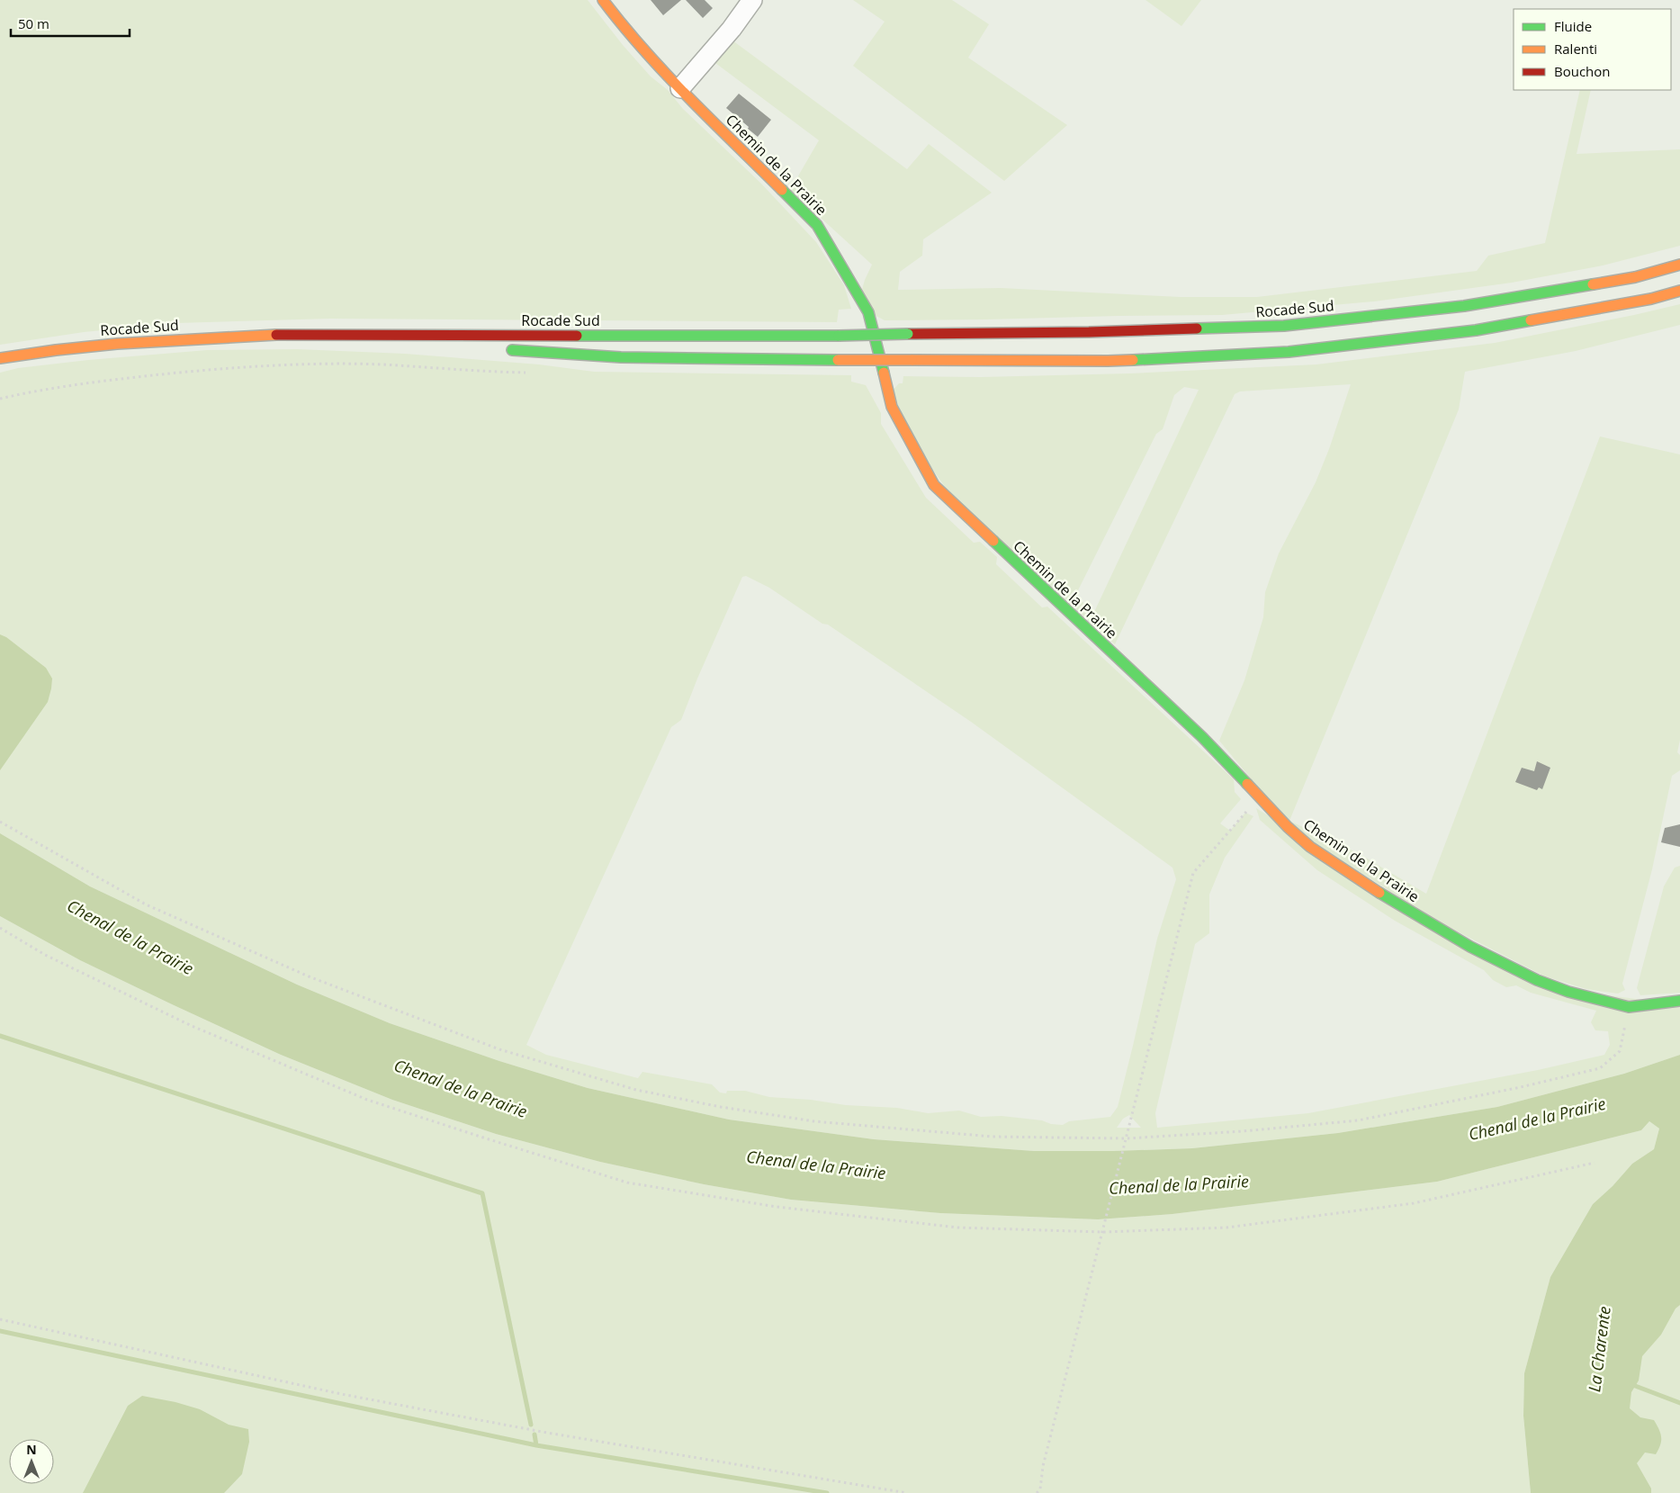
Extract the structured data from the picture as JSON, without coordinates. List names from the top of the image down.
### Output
{
  "streets": {
    "main road": ["Chemin de la Prairie", "Rocade Sud"]
  },
  "water": ["Chenal de la Prairie", "La Charente"],
  "legend": ["Fluide", "Ralenti", "Bouchon"],
  "scale_bar": "50 m",
  "north": "top"
}
